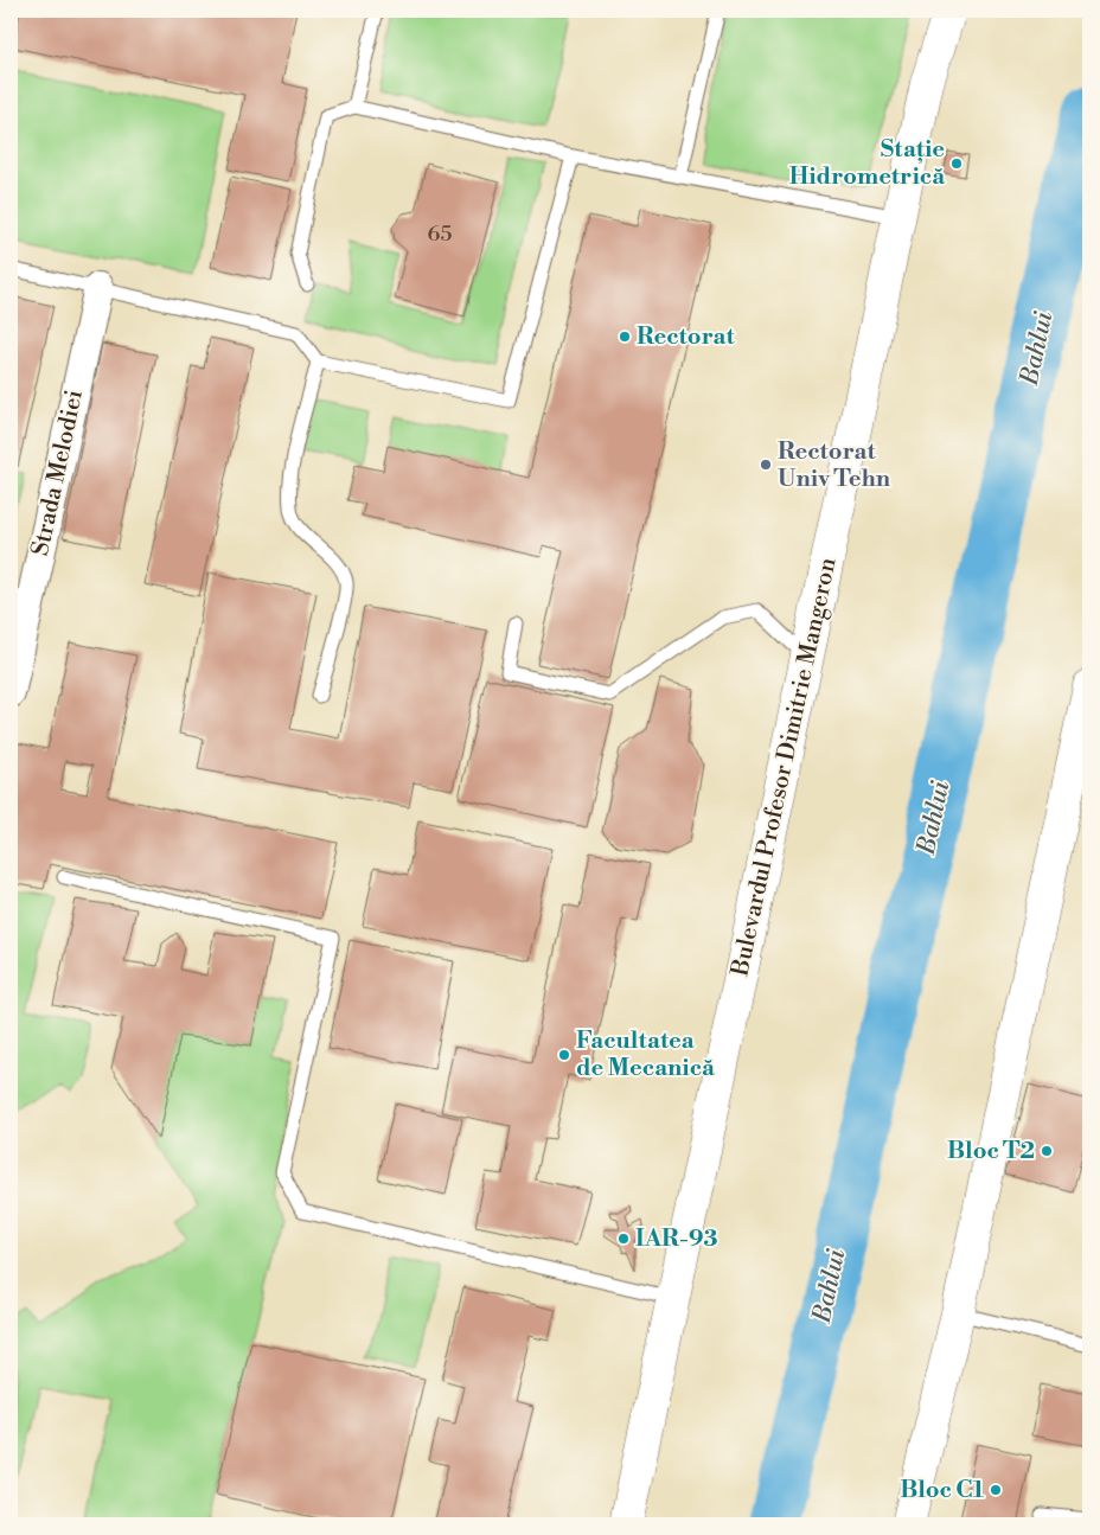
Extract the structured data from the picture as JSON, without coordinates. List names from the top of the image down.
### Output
{
  "streets": {
    "main road": ["Bulevardul Profesor Dimitrie Mangeron"],
    "street": ["Strada Melodiei"]
  },
  "water": ["Bahlui"],
  "places": [
    "Stație Hidrometrică",
    "Rectorat",
    "Rectorat Univ Tehn",
    "Facultatea de Mecanică",
    "Bloc T2",
    "IAR-93",
    "Bloc C1"
  ],
  "house_numbers": ["65"]
}
